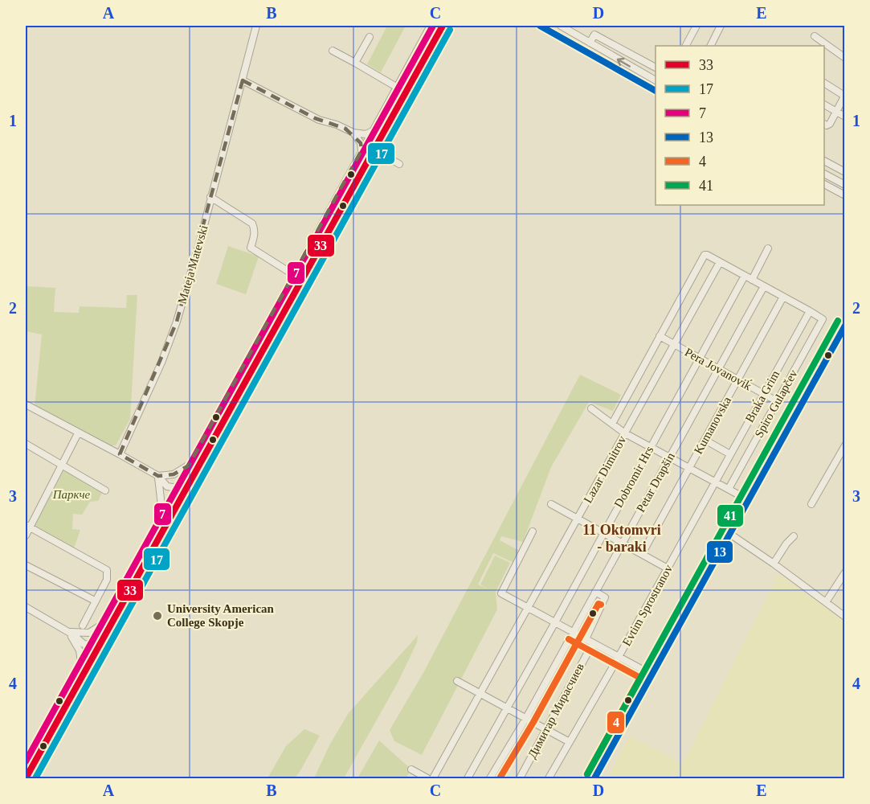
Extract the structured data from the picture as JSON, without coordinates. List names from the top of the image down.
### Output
{
  "streets": {
    "street": [
      "Mateja Matevski",
      "Pera Jovanoviḱ",
      "Braḱa Grim",
      "Spiro Gulapčev",
      "Kumanovska",
      "Lazar Dimitrov",
      "Dobromir Hrs",
      "Petar Drapšin",
      "Evtim Sprostranov",
      "Димитар Мирасчиев"
    ]
  },
  "crossings": [
    ["Pera Jovanoviḱ", "Braḱa Grim"],
    ["Pera Jovanoviḱ", "Spiro Gulapčev"],
    ["Pera Jovanoviḱ", "Kumanovska"],
    ["Pera Jovanoviḱ", "Lazar Dimitrov"],
    ["Pera Jovanoviḱ", "Dobromir Hrs"],
    ["Pera Jovanoviḱ", "Petar Drapšin"],
    ["Braḱa Grim", "Spiro Gulapčev"],
    ["Braḱa Grim", "Evtim Sprostranov"]
  ],
  "districts": ["11 Oktomvri - baraki"],
  "parks": ["Паркче"],
  "places": ["University American College Skopje"],
  "lines": [
    "transit line 33",
    "transit line 7",
    "transit line 13",
    "transit line 17",
    "transit line 41",
    "transit line 4"
  ],
  "legend": [
    "33",
    "17",
    "7",
    "13",
    "4",
    "41"
  ],
  "grid": {
    "columns": [
      "A",
      "B",
      "C",
      "D",
      "E"
    ],
    "rows": [
      "1",
      "2",
      "3",
      "4"
    ]
  }
}
